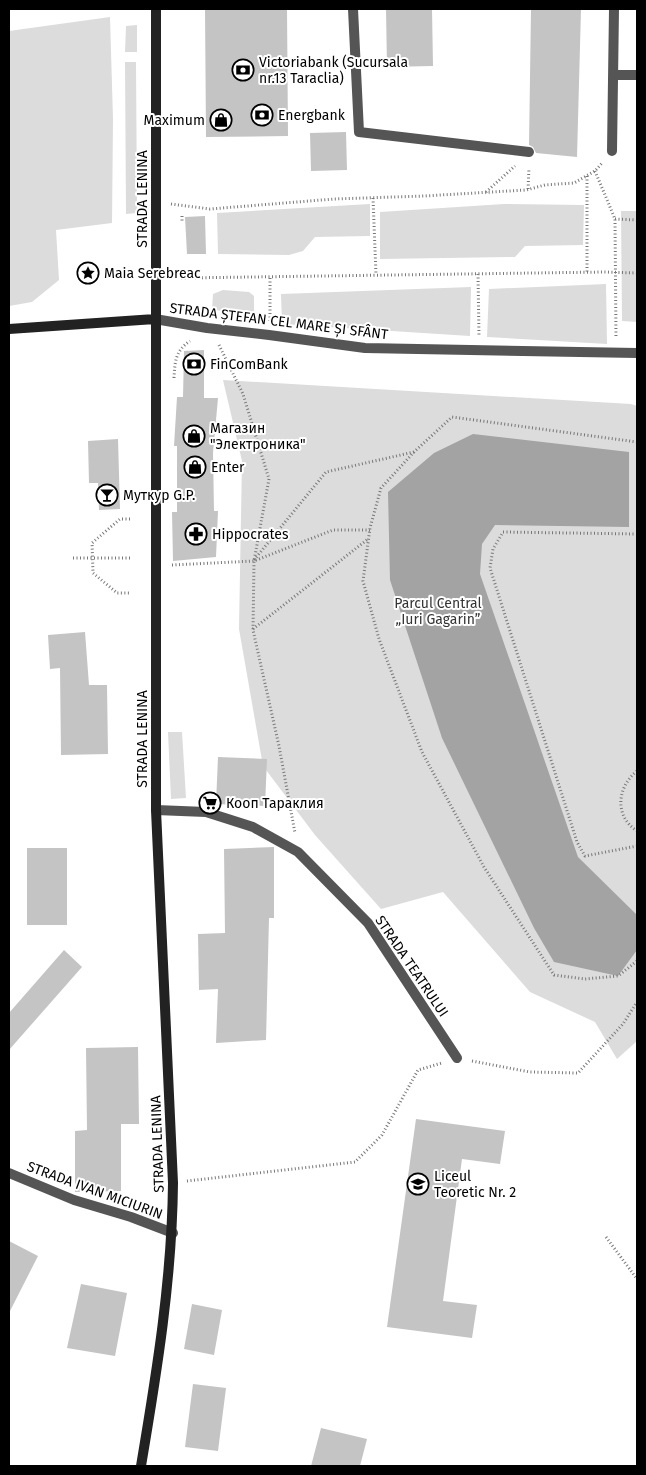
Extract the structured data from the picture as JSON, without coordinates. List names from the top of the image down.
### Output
{
  "streets": {
    "street": [
      "STRADA LENINA",
      "STRADA ȘTEFAN CEL MARE ȘI SFÂNT",
      "STRADA TEATRULUI",
      "STRADA IVAN MICIURIN"
    ]
  },
  "crossings": [
    ["STRADA LENINA", "STRADA ȘTEFAN CEL MARE ȘI SFÂNT"],
    ["STRADA LENINA", "STRADA TEATRULUI"],
    ["STRADA LENINA", "STRADA IVAN MICIURIN"]
  ],
  "parks": ["Parcul Central „Iuri Gagarin”"],
  "places": {
    "bank": ["Victoriabank (Sucursala nr.13 Taraclia)", "Energbank", "FinComBank"],
    "shop": ["Maximum", "Магазин \"Электроника\"", "Enter"],
    "place": ["Maia Serebreac"],
    "bar": ["Муткур G.P."],
    "pharmacy": ["Hippocrates"],
    "supermarket": ["Кооп Тараклия"],
    "school or university": ["Liceul Teoretic Nr. 2"]
  }
}
